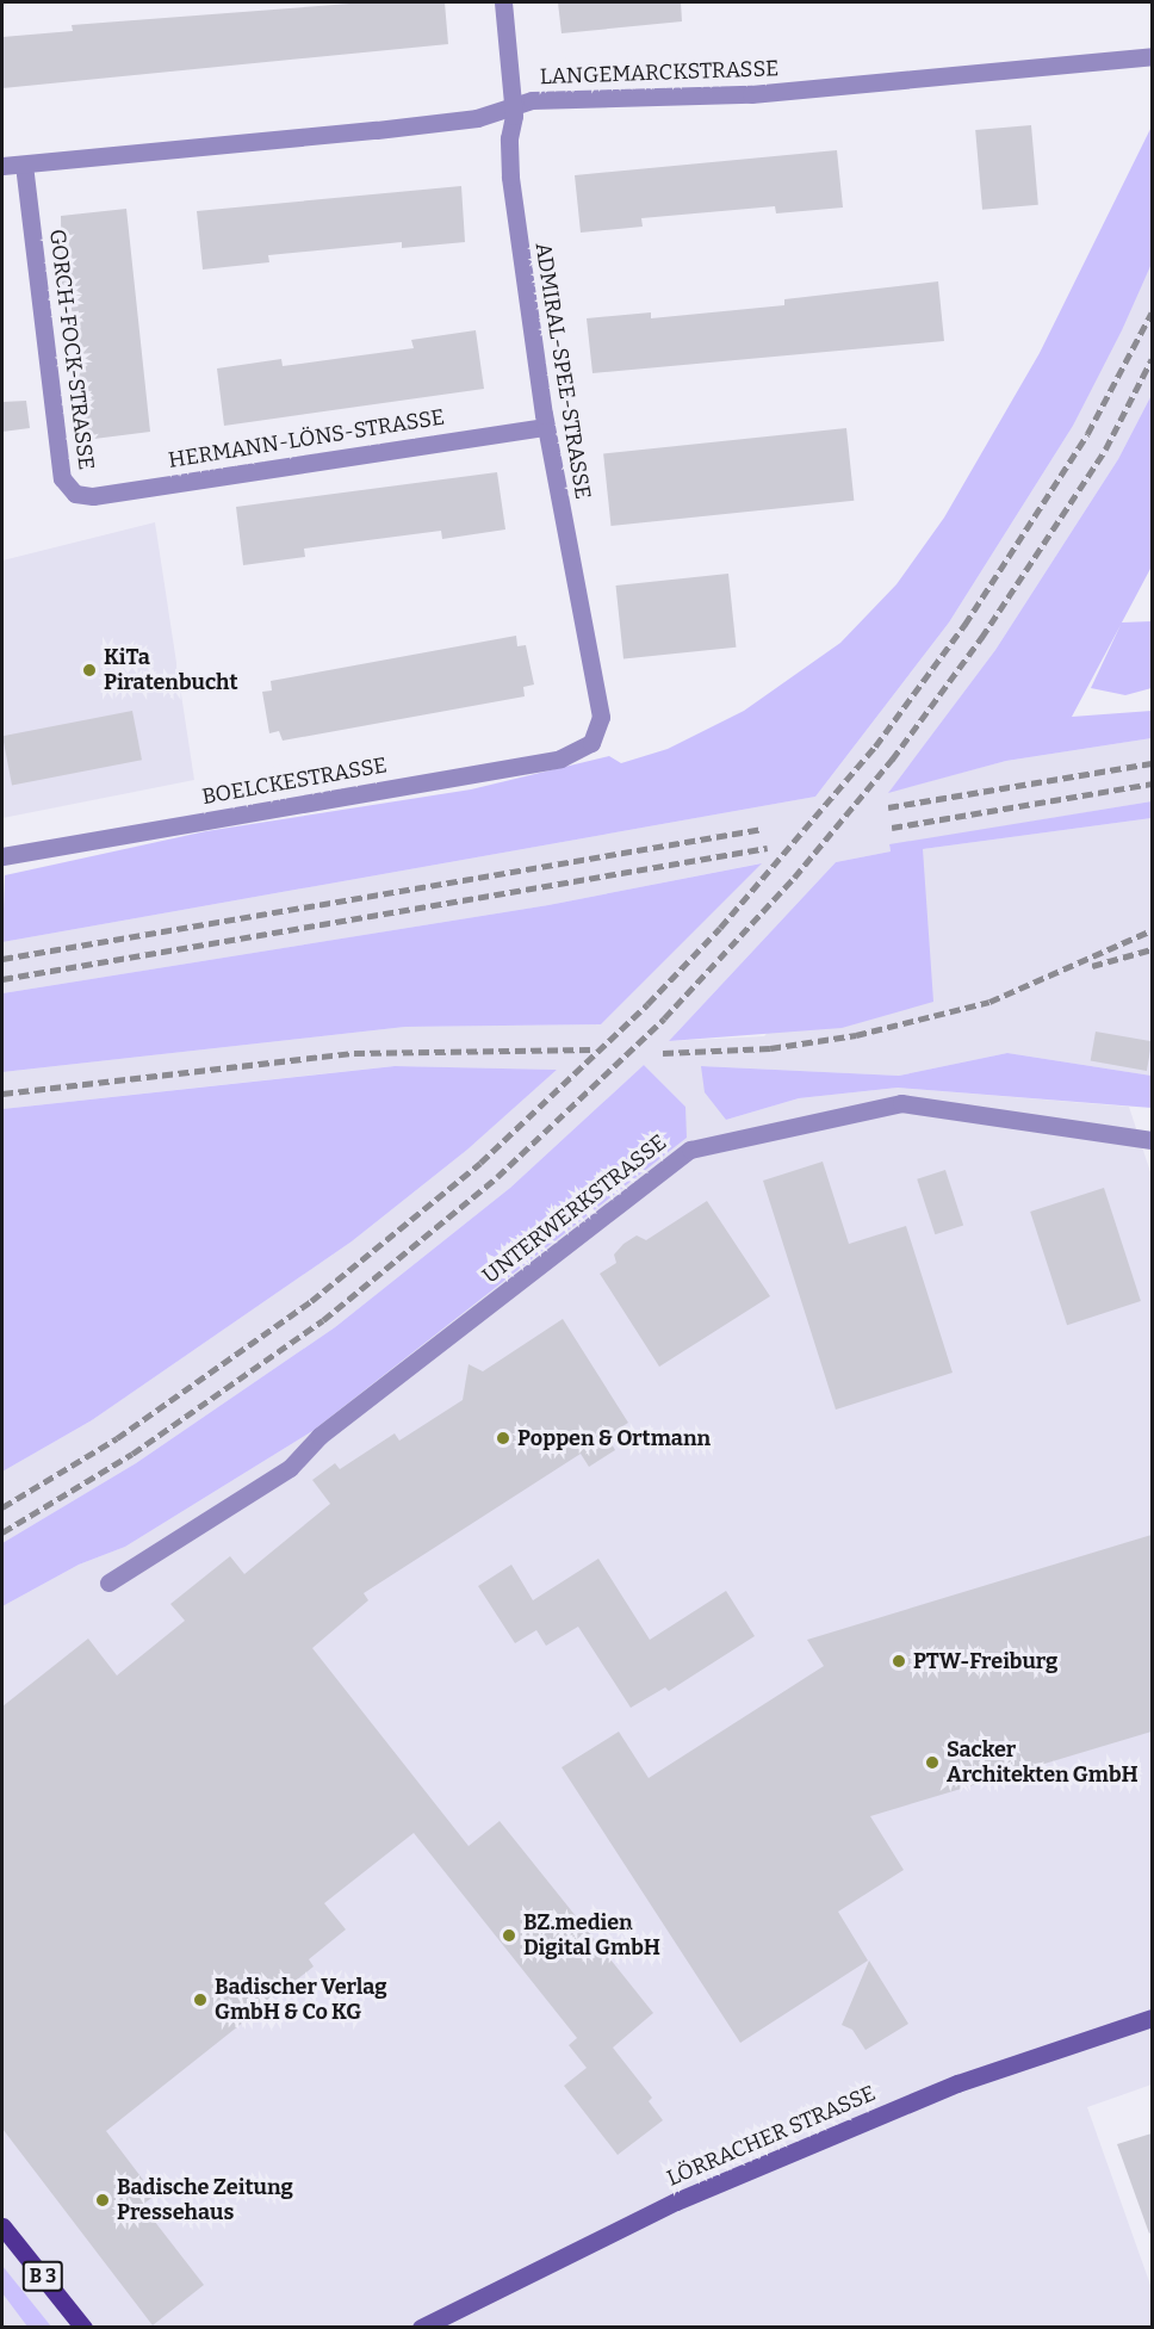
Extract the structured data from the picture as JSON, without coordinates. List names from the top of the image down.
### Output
{
  "streets": {
    "main road": ["B 3"],
    "street": [
      "LANGEMARCKSTRASSE",
      "GORCH-FOCK-STRASSE",
      "ADMIRAL-SPEE-STRASSE",
      "HERMANN-LÖNS-STRASSE",
      "BOELCKESTRASSE",
      "UNTERWERKSTRASSE",
      "LÖRRACHER STRASSE"
    ]
  },
  "crossings": [
    ["LANGEMARCKSTRASSE", "GORCH-FOCK-STRASSE"],
    ["LANGEMARCKSTRASSE", "ADMIRAL-SPEE-STRASSE"],
    ["GORCH-FOCK-STRASSE", "HERMANN-LÖNS-STRASSE"],
    ["ADMIRAL-SPEE-STRASSE", "HERMANN-LÖNS-STRASSE"],
    ["ADMIRAL-SPEE-STRASSE", "BOELCKESTRASSE"]
  ],
  "places": [
    "KiTa Piratenbucht",
    "Poppen & Ortmann",
    "PTW-Freiburg",
    "Sacker Architekten GmbH",
    "BZ.medien Digital GmbH",
    "Badischer Verlag GmbH & Co KG",
    "Badische Zeitung Pressehaus"
  ]
}
